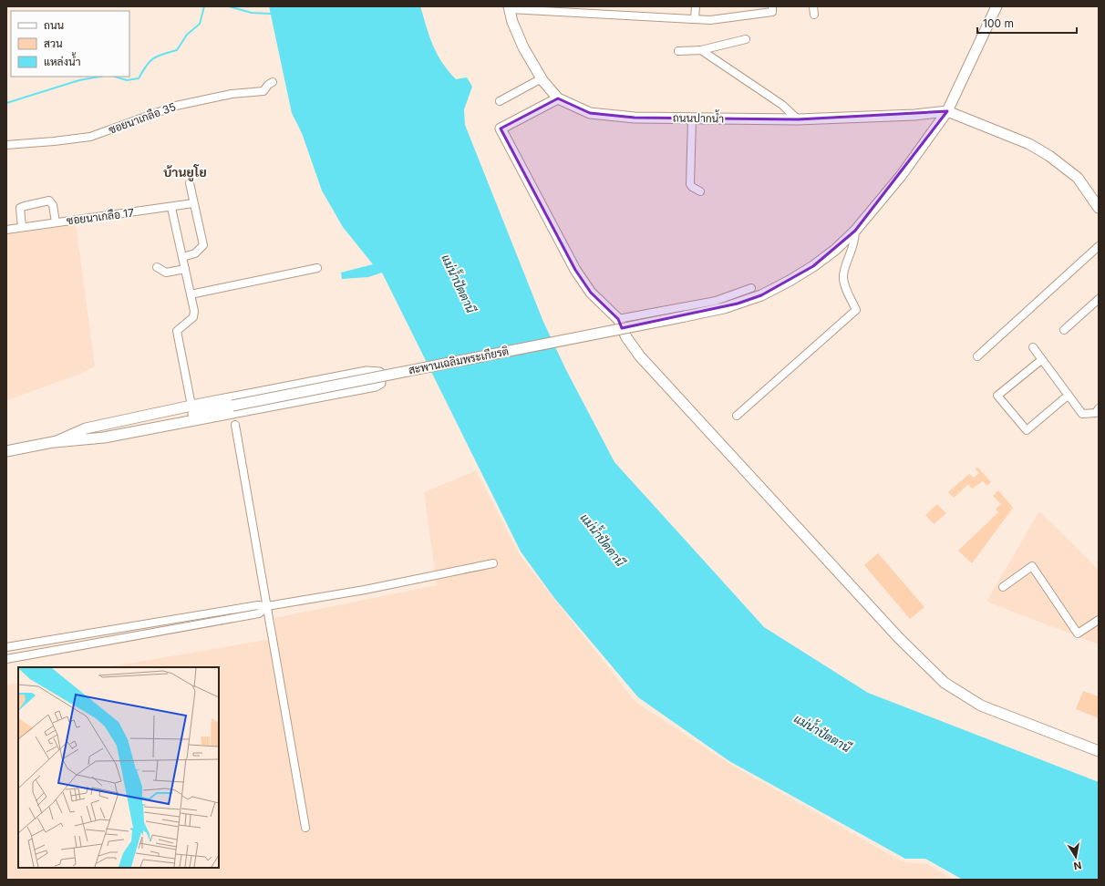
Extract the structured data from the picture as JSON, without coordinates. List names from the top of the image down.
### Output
{
  "streets": {
    "main road": ["ถนนปากน้ำ", "สะพานเฉลิมพระเกียรติ"],
    "street": ["ซอยนาเกลือ 35", "ซอยนาเกลือ 17"]
  },
  "crossings": [
    ["ถนนปากน้ำ", "สะพานเฉลิมพระเกียรติ"]
  ],
  "districts": ["บ้านยูโย"],
  "water": ["แม่น้ำปัตตานี"],
  "legend": ["ถนน", "สวน", "แหล่งน้ำ"],
  "scale_bar": "100 m",
  "north": "bottom"
}
